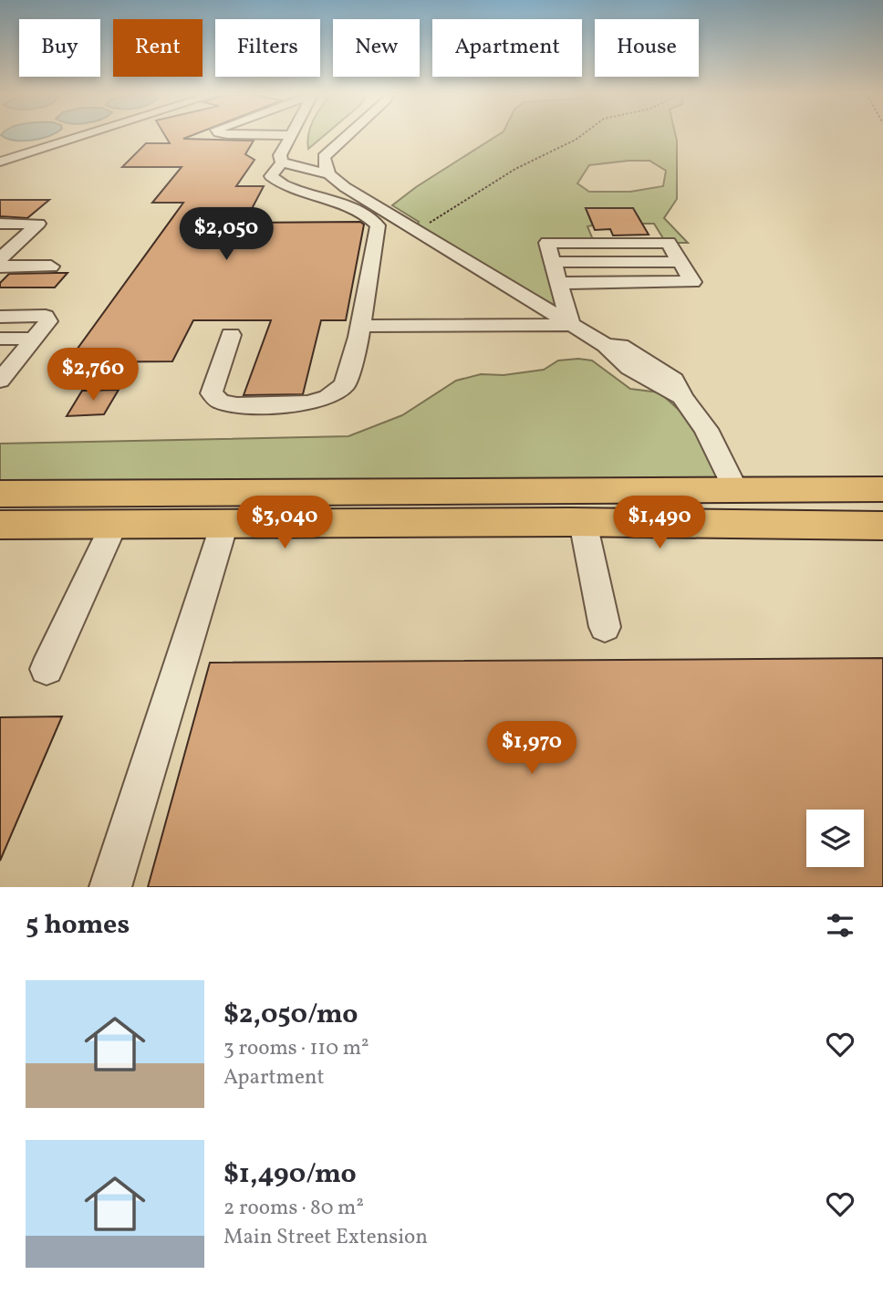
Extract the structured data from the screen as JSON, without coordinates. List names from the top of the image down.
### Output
{
  "page": {
    "chip": [
      "Buy",
      "Rent",
      "Filters",
      "New",
      "Apartment",
      "House"
    ],
    "price": [
      "$2,050",
      "$2,760",
      "$3,040",
      "$1,490",
      "$1,970"
    ],
    "heading": "5 homes",
    "list": [
      {
        "name": "$2,050/mo",
        "note": "3 rooms · 110 m² · Apartment"
      },
      {
        "name": "$1,490/mo",
        "note": "2 rooms · 80 m² · Main Street Extension"
      }
    ]
  }
}
